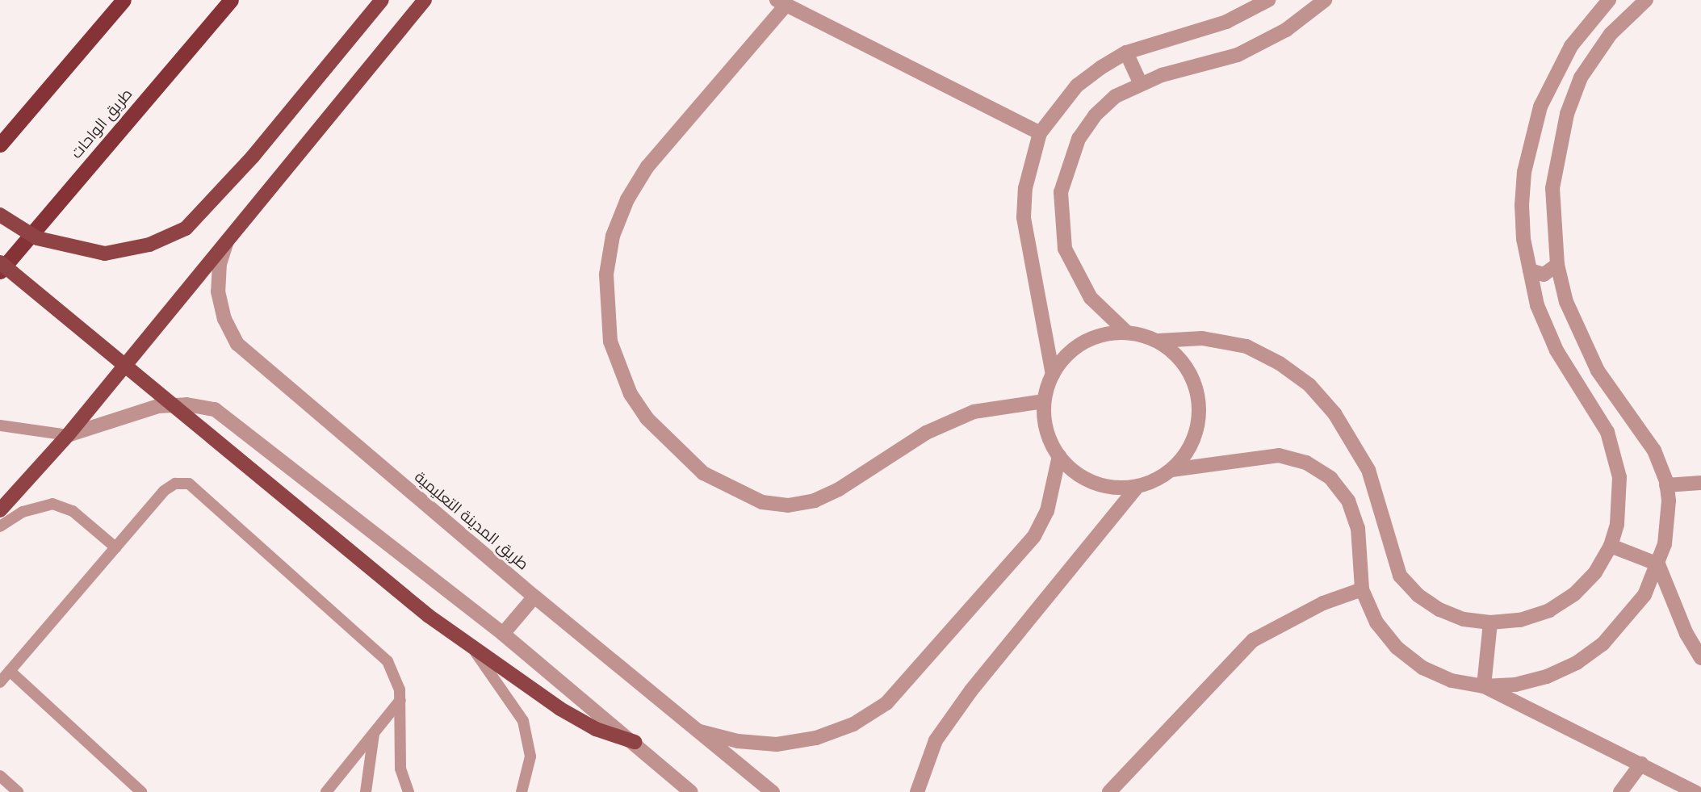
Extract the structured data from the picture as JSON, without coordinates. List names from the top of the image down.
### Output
{
  "streets": {
    "highway": ["طريق الواحات"],
    "street": ["طريق المدينة التعليمية"]
  }
}
